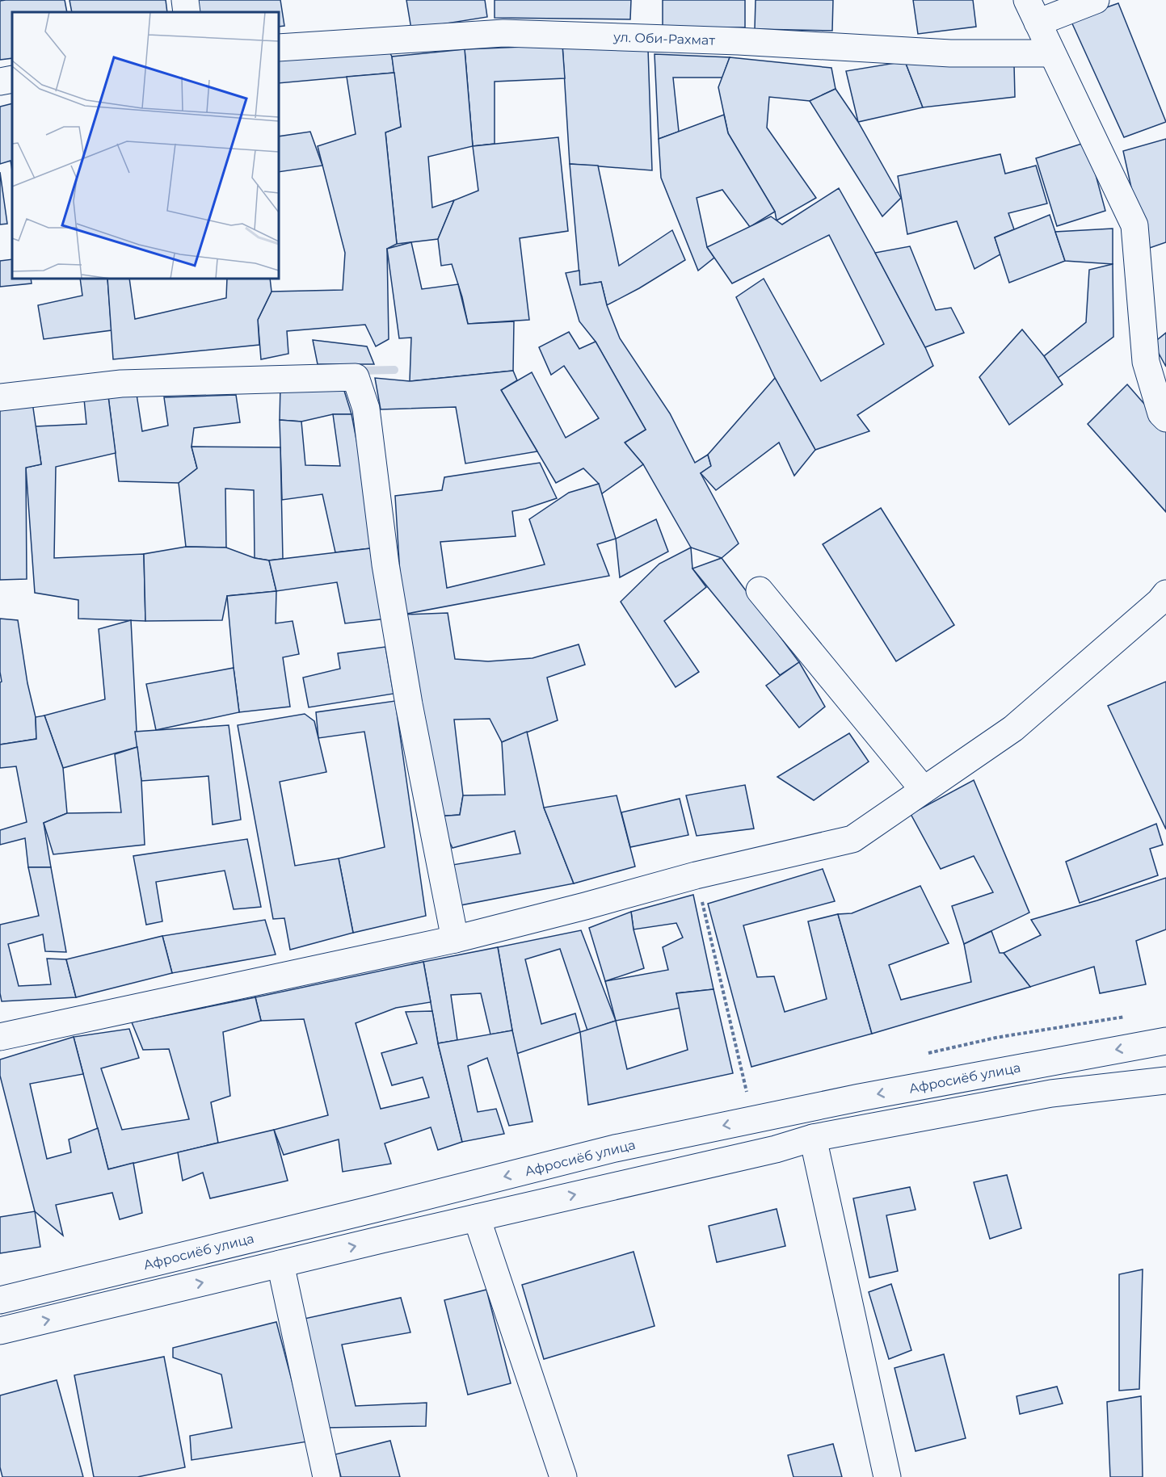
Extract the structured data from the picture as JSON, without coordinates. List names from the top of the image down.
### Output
{
  "streets": {
    "street": ["ул. Оби-Рахмат", "Афросиёб улица"]
  }
}
